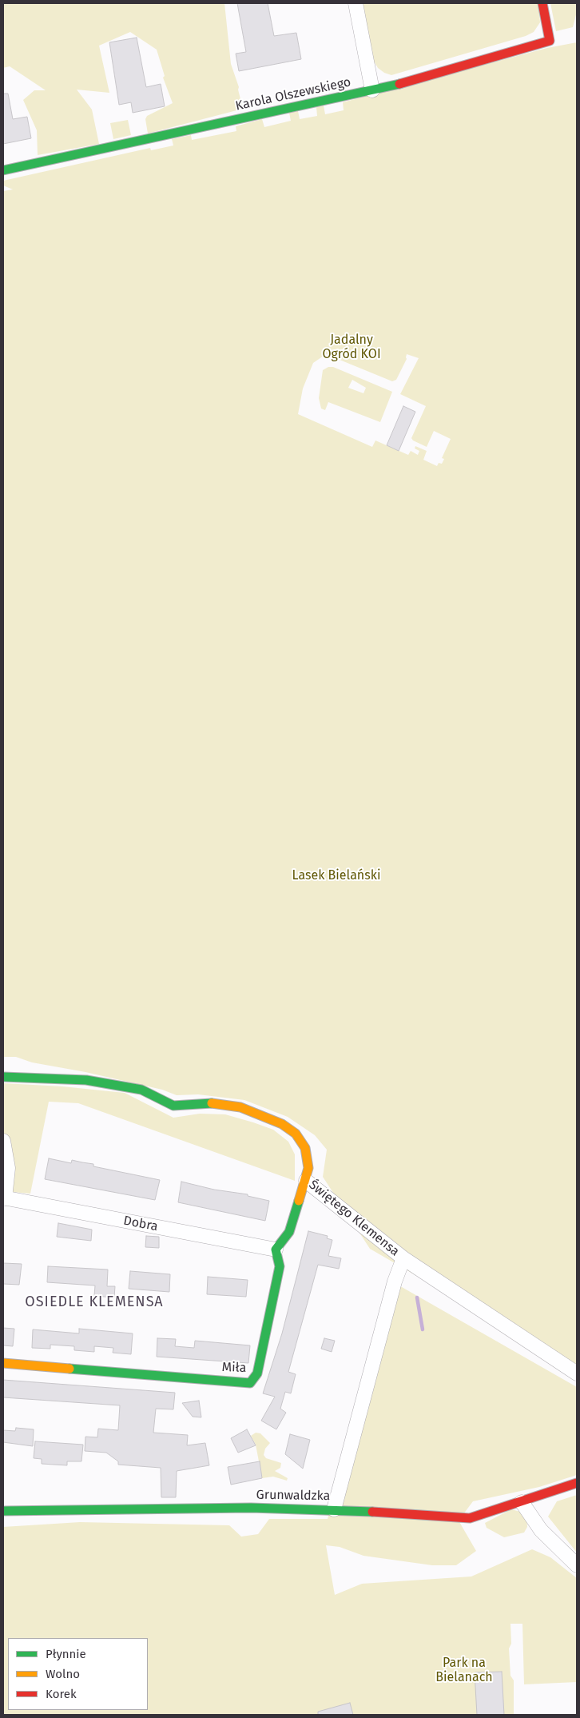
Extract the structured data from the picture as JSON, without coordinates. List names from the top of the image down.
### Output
{
  "streets": {
    "street": [
      "Karola Olszewskiego",
      "Świętego Klemensa",
      "Dobra",
      "Miła",
      "Grunwaldzka"
    ]
  },
  "crossings": [
    ["Dobra", "Miła"]
  ],
  "districts": ["OSIEDLE KLEMENSA"],
  "parks": ["Jadalny Ogród KOI", "Lasek Bielański", "Park na Bielanach"],
  "legend": ["Płynnie", "Wolno", "Korek"]
}
